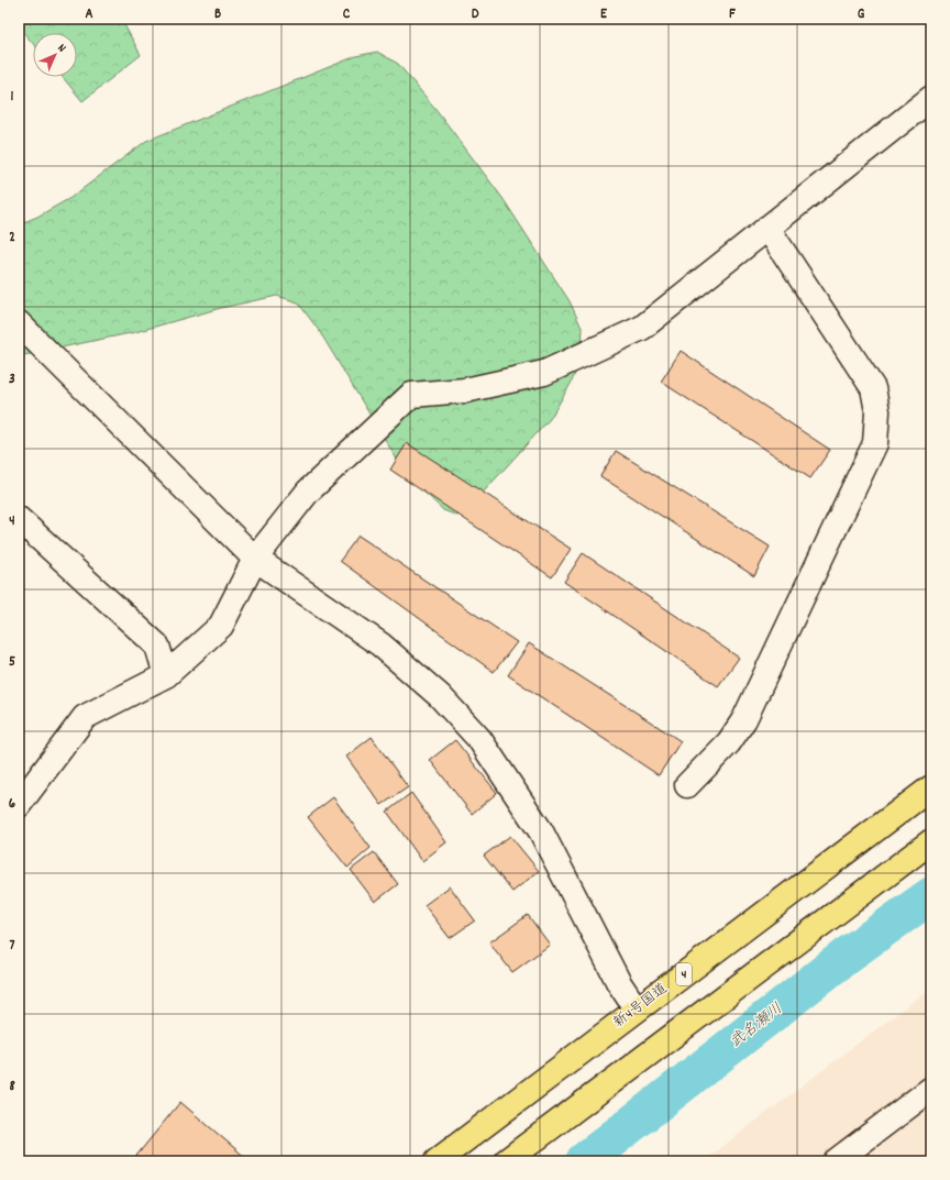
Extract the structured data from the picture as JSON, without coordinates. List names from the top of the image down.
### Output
{
  "streets": {
    "highway": ["4", "新4号国道"]
  },
  "water": ["武名瀬川"],
  "north": "top right",
  "grid": {
    "columns": [
      "A",
      "B",
      "C",
      "D",
      "E",
      "F",
      "G"
    ],
    "rows": [
      "1",
      "2",
      "3",
      "4",
      "5",
      "6",
      "7",
      "8"
    ]
  }
}
